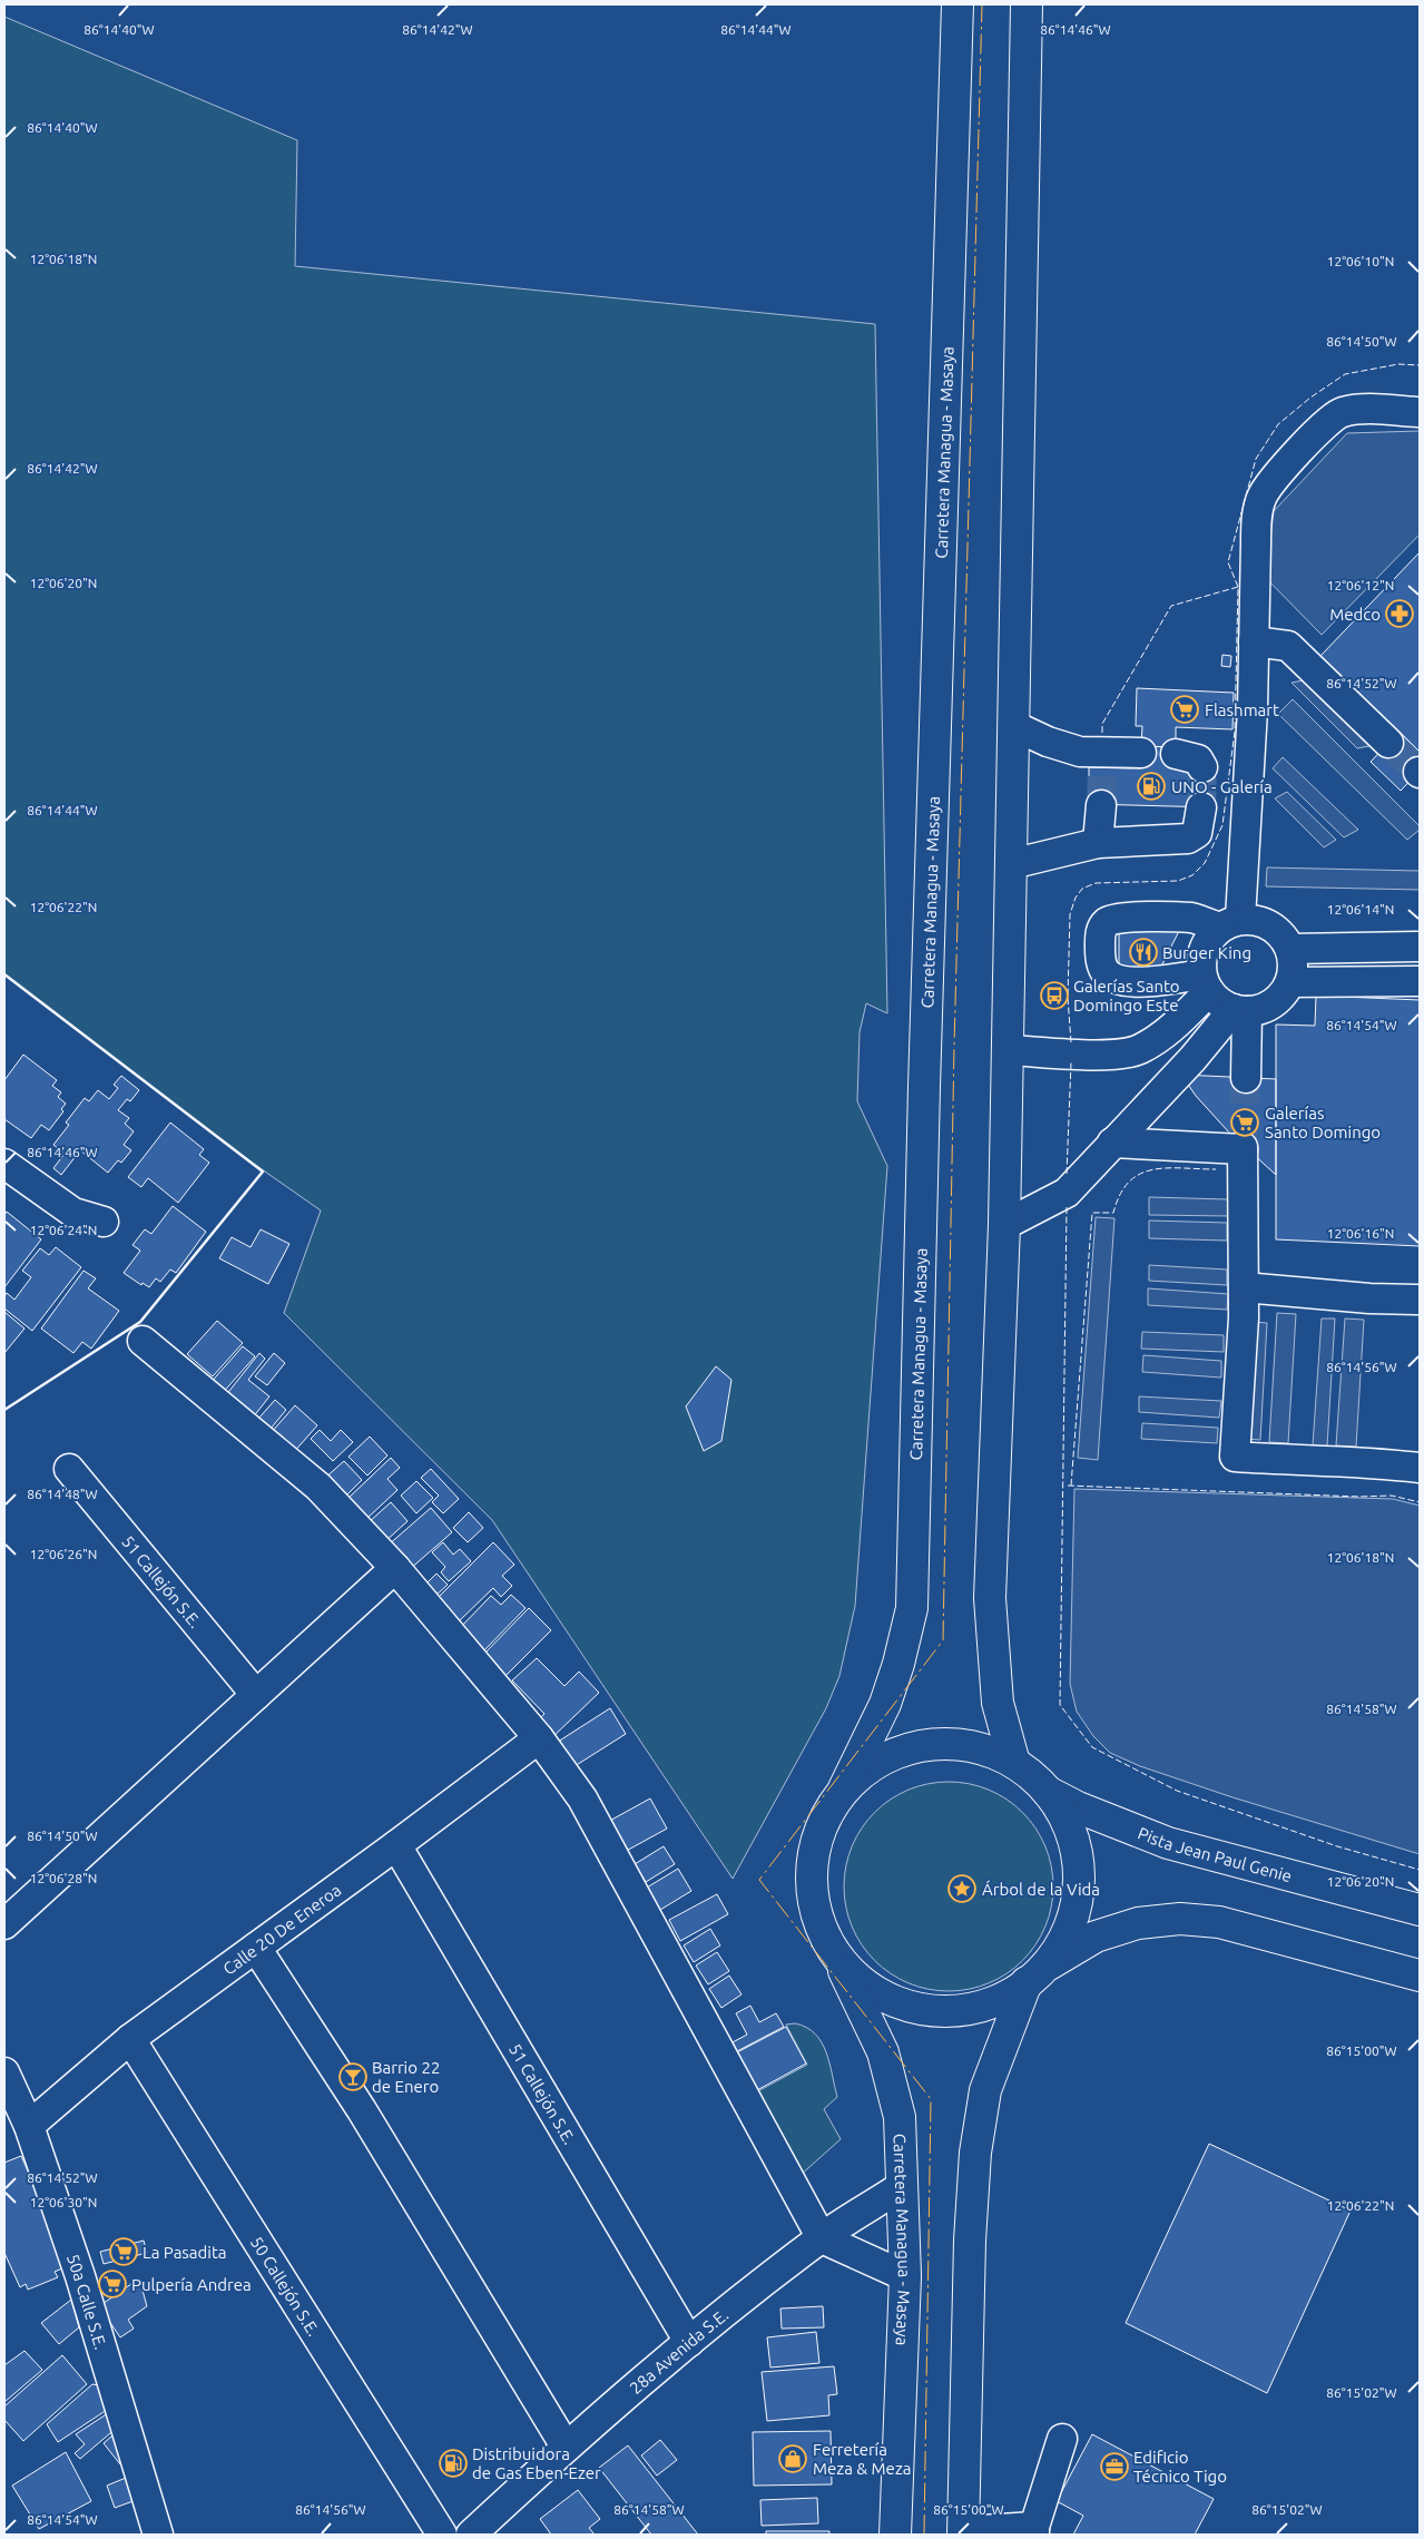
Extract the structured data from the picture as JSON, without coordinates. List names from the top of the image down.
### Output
{
  "streets": {
    "main road": ["Carretera Managua - Masaya", "Pista Jean Paul Genie"],
    "street": [
      "51 Callejón S.E.",
      "Calle 20 De Eneroa",
      "50 Callejón S.E.",
      "50a Calle S.E.",
      "28a Avenida S.E."
    ]
  },
  "crossings": [
    ["Carretera Managua - Masaya", "28a Avenida S.E."],
    ["51 Callejón S.E.", "Calle 20 De Eneroa"],
    ["51 Callejón S.E.", "28a Avenida S.E."],
    ["Calle 20 De Eneroa", "50 Callejón S.E."],
    ["Calle 20 De Eneroa", "50a Calle S.E."]
  ],
  "places": {
    "pharmacy": ["Medco"],
    "supermarket": [
      "Flashmart",
      "Galerías Santo Domingo",
      "La Pasadita",
      "Pulpería Andrea"
    ],
    "fuel station": ["UNO - Galería", "Distribuidora de Gas Eben-Ezer"],
    "restaurant": ["Burger King"],
    "bus stop": ["Galerías Santo Domingo Este"],
    "place": ["Árbol de la Vida"],
    "bar": ["Barrio 22 de Enero"],
    "shop": ["Ferretería Meza & Meza"],
    "office": ["Edificio Técnico Tigo"]
  },
  "coordinates": [
    "86°14'40\"W",
    "86°14'42\"W",
    "86°14'44\"W",
    "86°14'46\"W",
    "12°06'18\"N",
    "12°06'10\"N",
    "86°14'50\"W",
    "12°06'20\"N",
    "12°06'12\"N",
    "86°14'52\"W",
    "12°06'22\"N",
    "12°06'14\"N",
    "86°14'54\"W",
    "12°06'24\"N",
    "12°06'16\"N",
    "86°14'56\"W",
    "86°14'48\"W",
    "12°06'26\"N",
    "86°14'58\"W",
    "12°06'28\"N",
    "86°15'00\"W",
    "12°06'30\"N",
    "86°15'02\"W"
  ]
}
